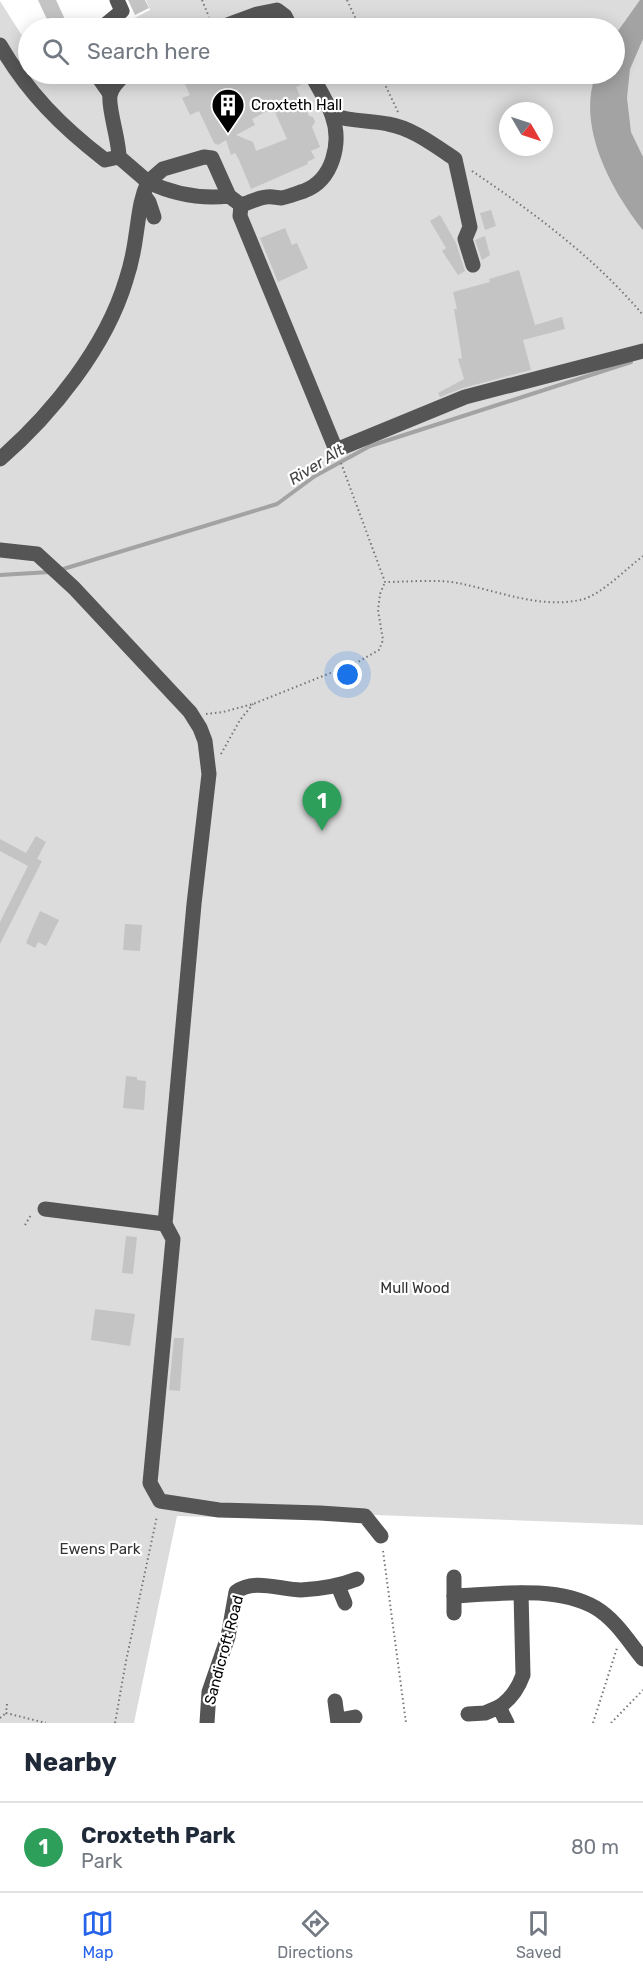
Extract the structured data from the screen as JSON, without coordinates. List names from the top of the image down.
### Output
{
  "streets": {
    "street": ["Sandicroft Road"]
  },
  "water": ["River Alt"],
  "parks": ["Mull Wood", "Ewens Park"],
  "places": {
    "building": ["Croxteth Hall"]
  },
  "north": "bottom right",
  "page": {
    "search": "Search here",
    "pins": "1",
    "heading": "Nearby",
    "list": [
      {
        "mark": "1",
        "name": "Croxteth Park",
        "note": "Park",
        "value": "80 m"
      }
    ],
    "nav": ["Map", "Directions", "Saved"]
  }
}
